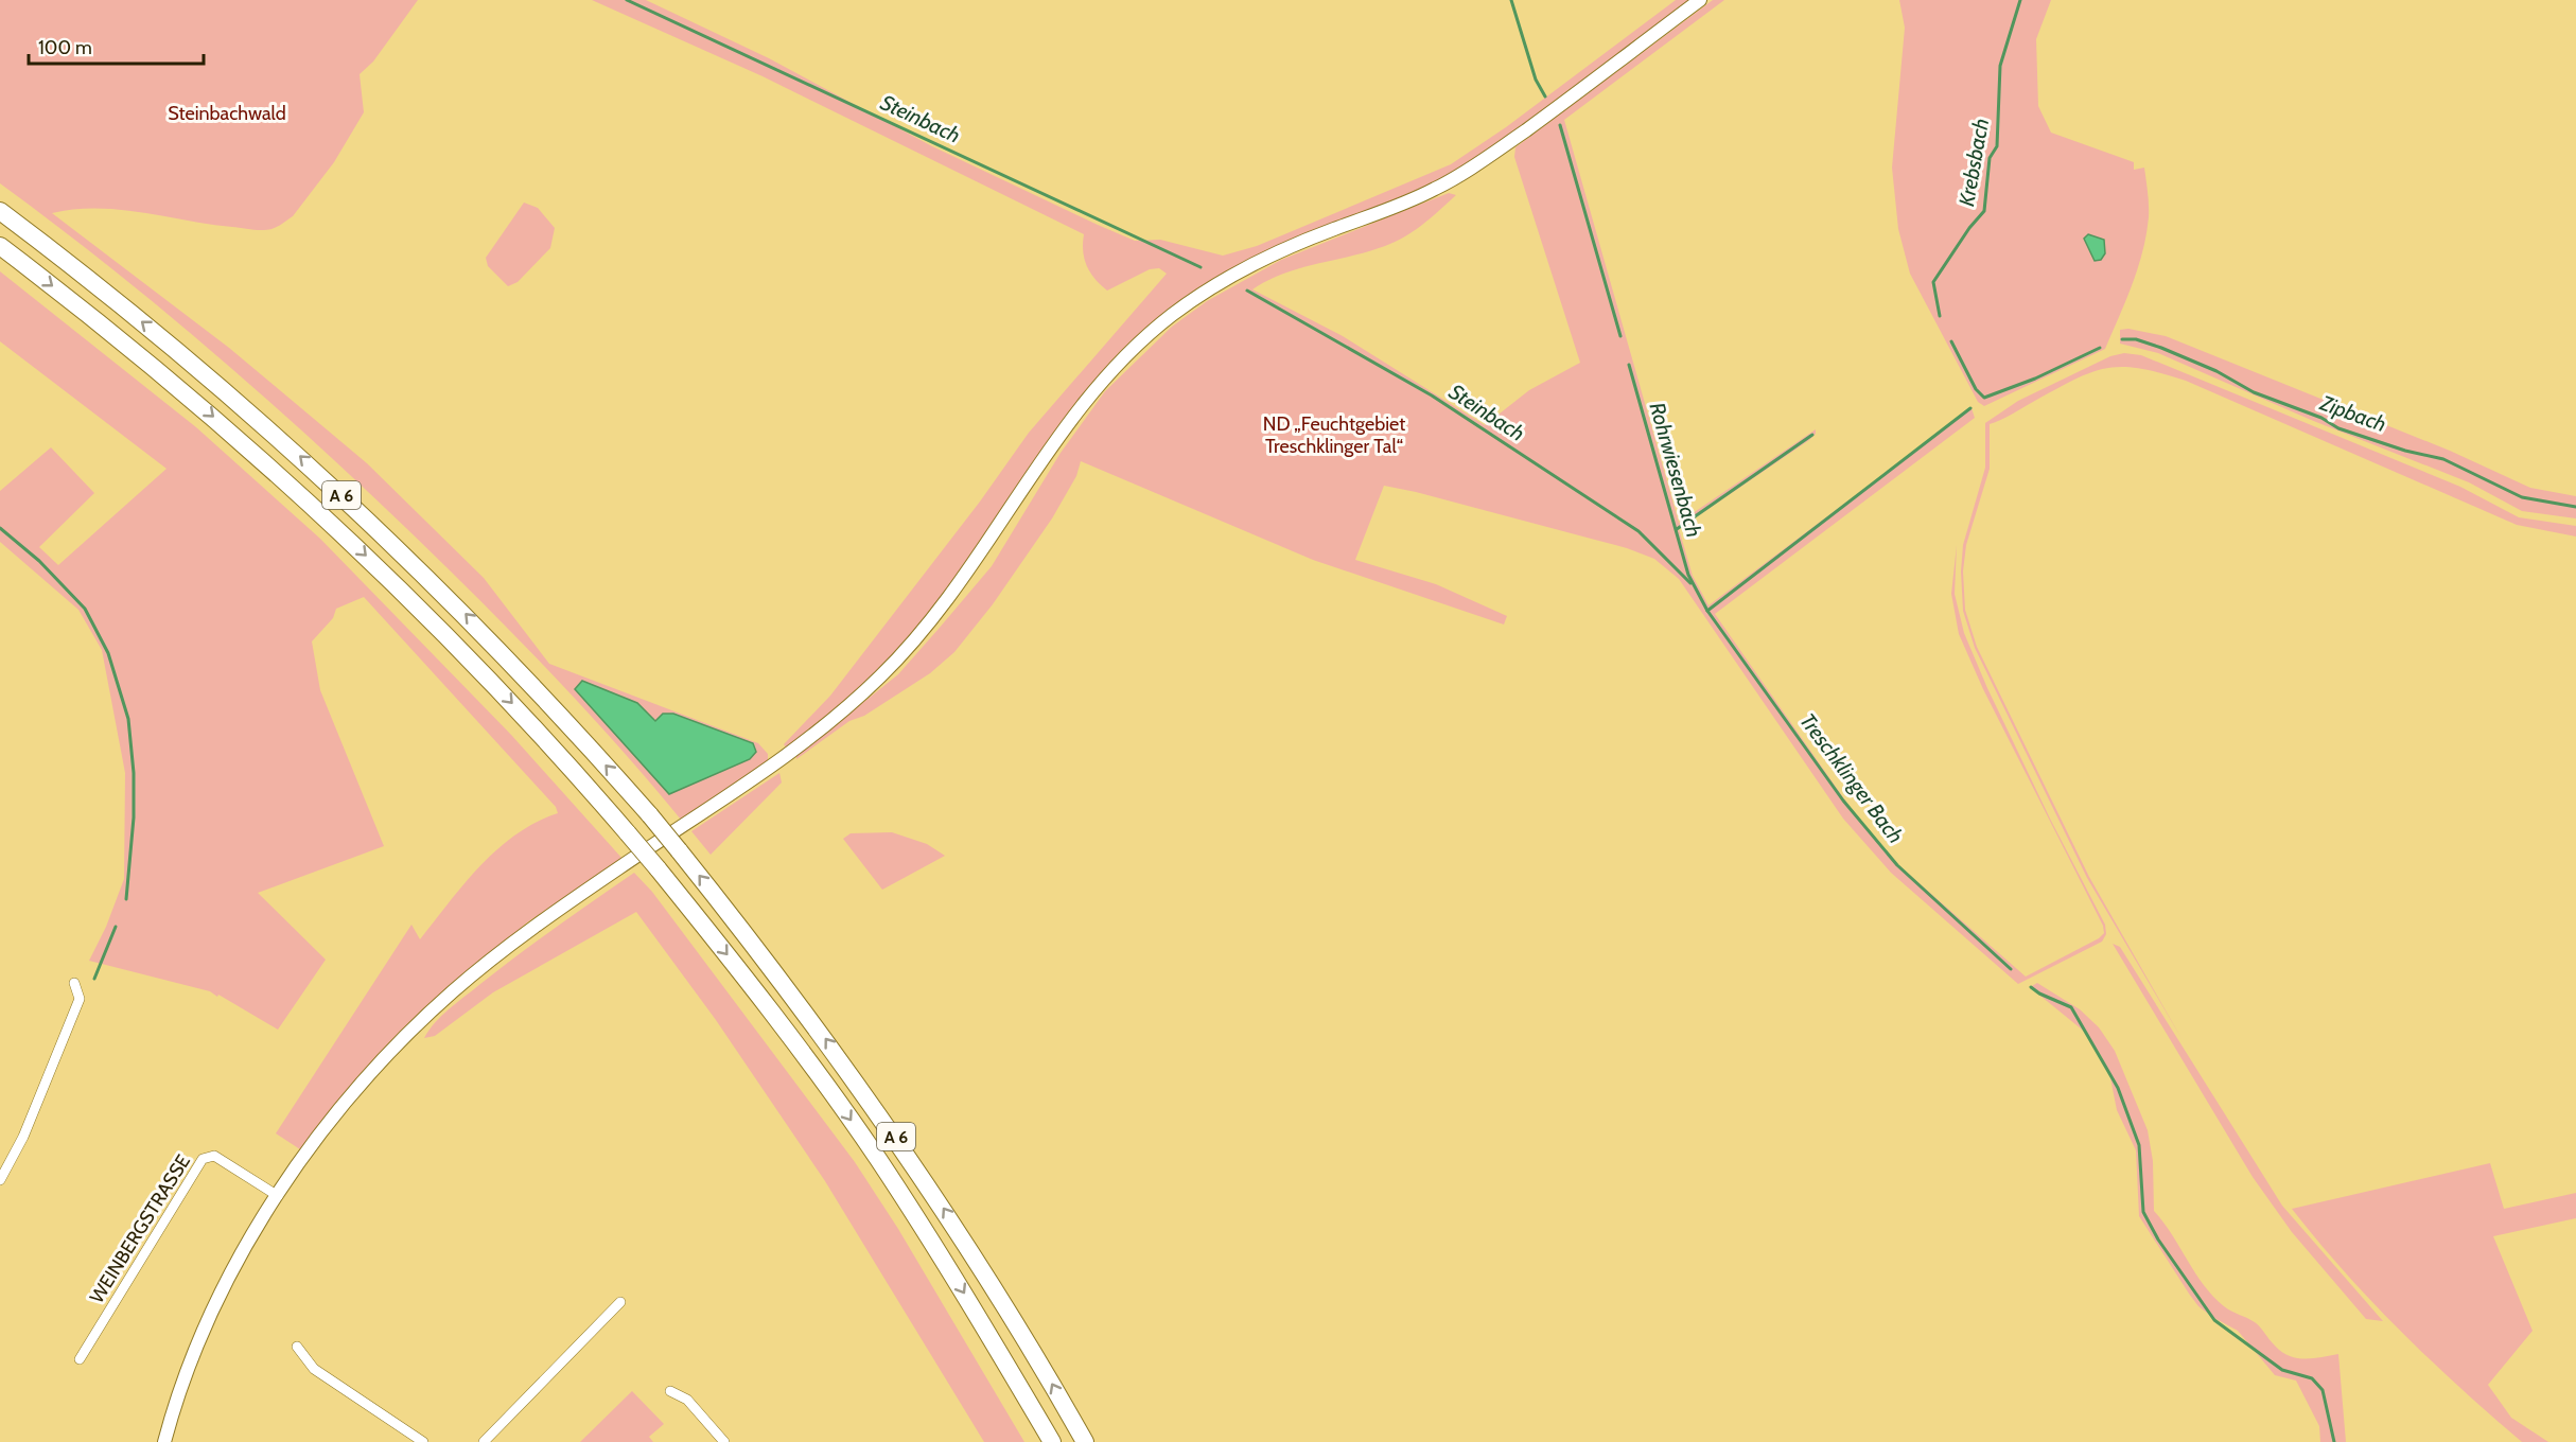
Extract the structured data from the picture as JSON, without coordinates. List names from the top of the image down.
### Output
{
  "streets": {
    "highway": ["A 6"],
    "street": ["WEINBERGSTRASSE"]
  },
  "water": [
    "Steinbach",
    "Krebsbach",
    "Zipbach",
    "Rohrwiesenbach",
    "Treschklinger Bach"
  ],
  "parks": ["Steinbachwald", "ND „Feuchtgebiet Treschklinger Tal“"],
  "scale_bar": "100 m"
}
